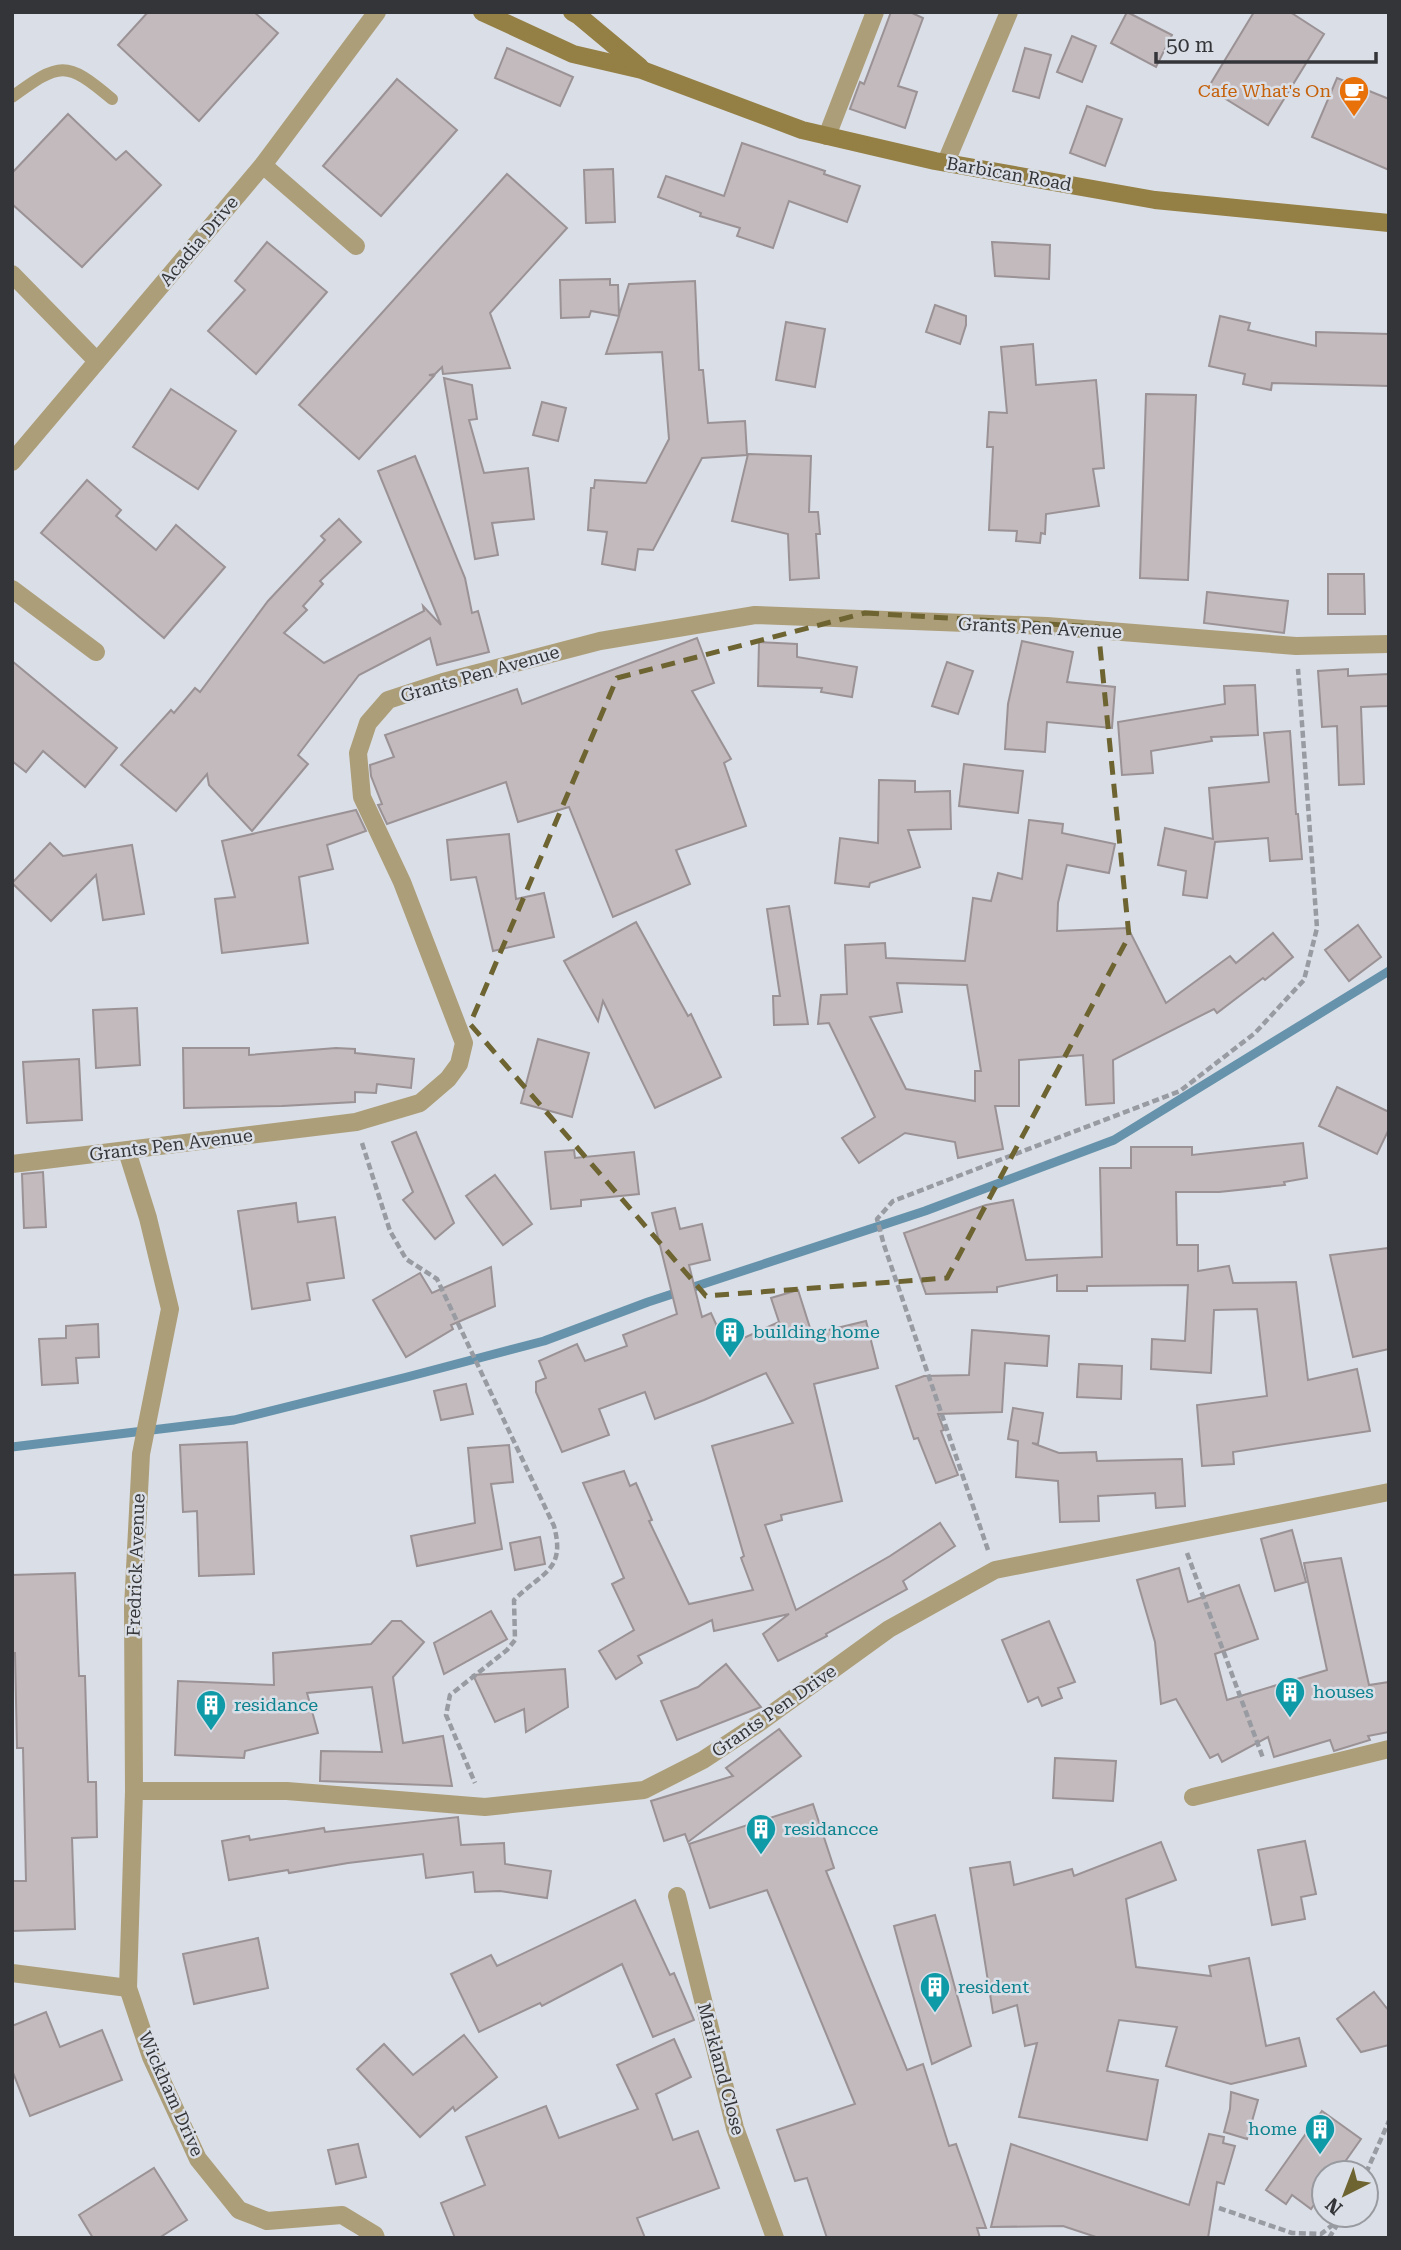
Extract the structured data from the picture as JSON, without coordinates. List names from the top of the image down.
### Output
{
  "streets": {
    "main road": ["Barbican Road"],
    "street": [
      "Acadia Drive",
      "Grants Pen Avenue",
      "Fredrick Avenue",
      "Grants Pen Drive",
      "Markland Close",
      "Wickham Drive"
    ]
  },
  "crossings": [
    ["Grants Pen Avenue", "Fredrick Avenue"],
    ["Fredrick Avenue", "Grants Pen Drive"],
    ["Fredrick Avenue", "Wickham Drive"]
  ],
  "places": {
    "cafe": ["Cafe What's On"],
    "building": [
      "building home",
      "houses",
      "residance",
      "residancce",
      "resident",
      "home"
    ]
  },
  "scale_bar": "50 m",
  "north": "bottom left"
}
